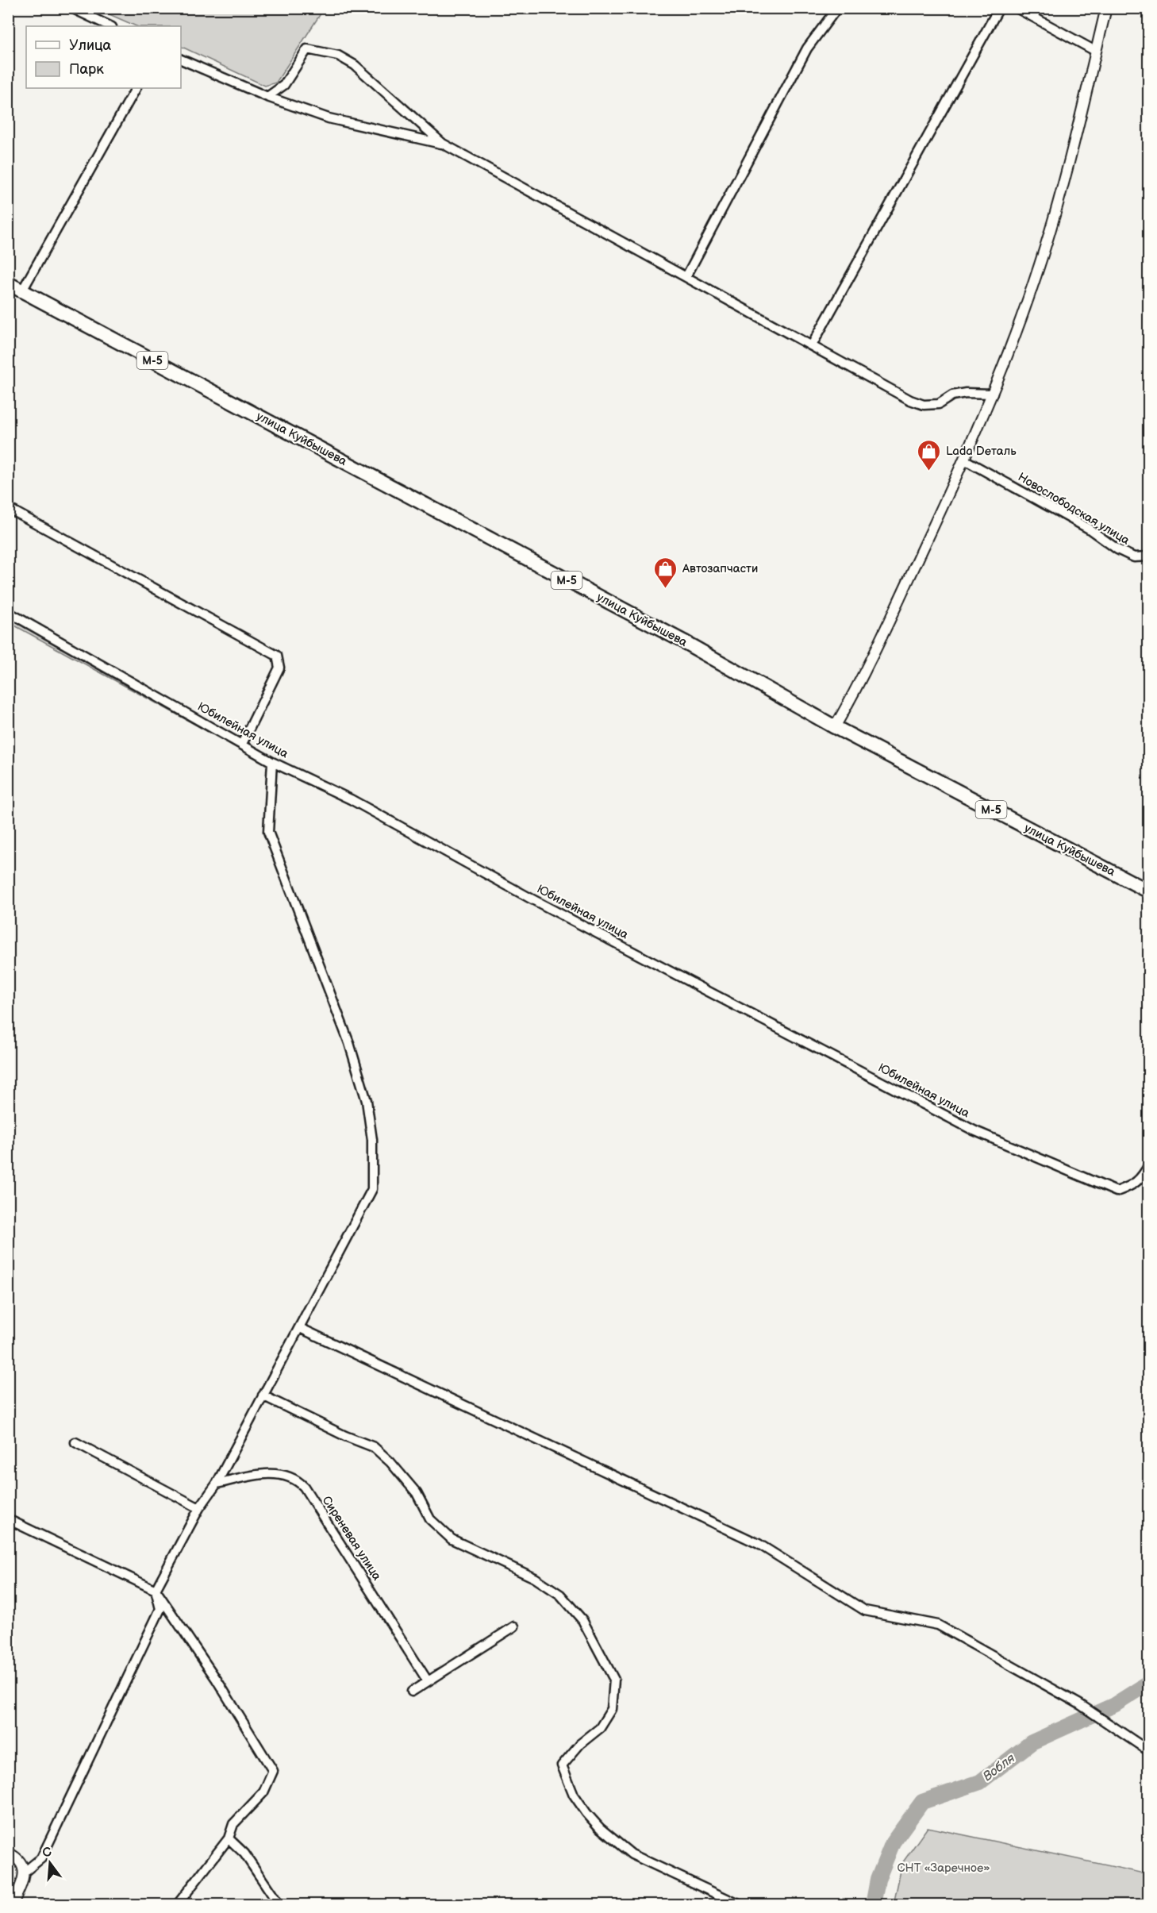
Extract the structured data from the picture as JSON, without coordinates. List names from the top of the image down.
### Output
{
  "streets": {
    "highway": ["М-5", "улица Куйбышева"],
    "street": ["Новослободская улица", "Юбилейная улица", "Сиреневая улица"]
  },
  "water": ["Вобля"],
  "parks": ["СНТ «Заречное»"],
  "places": {
    "shop": ["Lada Dеталь", "Автозапчасти"]
  },
  "legend": ["Улица", "Парк"],
  "north": "top"
}
